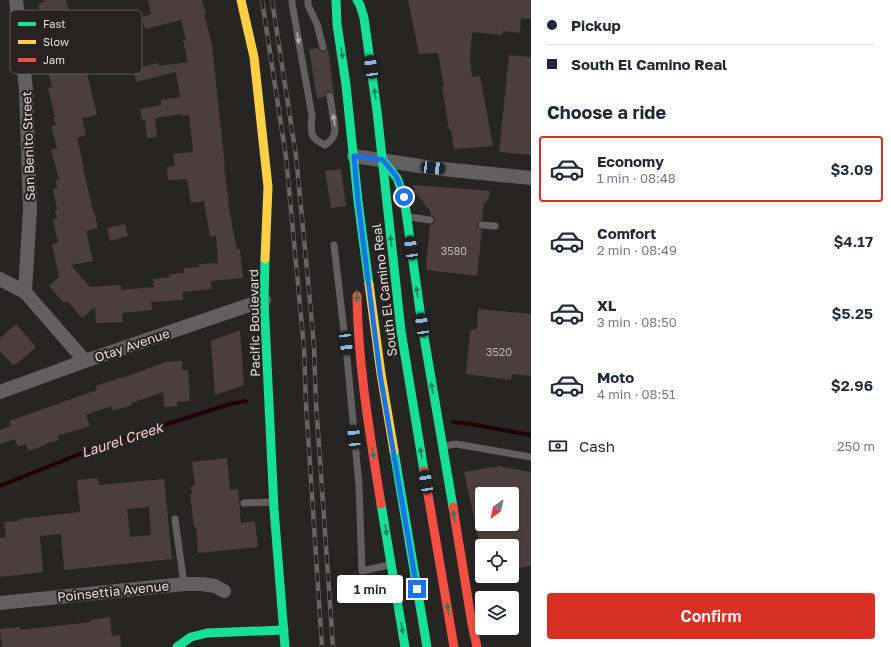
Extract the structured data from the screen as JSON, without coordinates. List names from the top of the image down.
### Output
{
  "streets": {
    "main road": ["South El Camino Real", "Pacific Boulevard"],
    "street": ["San Benito Street", "Otay Avenue", "Poinsettia Avenue"]
  },
  "crossings": [
    ["Pacific Boulevard", "Otay Avenue"]
  ],
  "water": ["Laurel Creek"],
  "house_numbers": ["3580", "3520"],
  "legend": ["Fast", "Slow", "Jam"],
  "north": "bottom left",
  "page": {
    "banner": ["Pickup", "South El Camino Real"],
    "heading": "Choose a ride",
    "list": [
      {
        "name": "Economy",
        "note": "1 min · 08:48",
        "value": "$3.09"
      },
      {
        "name": "Comfort",
        "note": "2 min · 08:49",
        "value": "$4.17"
      },
      {
        "name": "XL",
        "note": "3 min · 08:50",
        "value": "$5.25"
      },
      {
        "name": "Moto",
        "note": "4 min · 08:51",
        "value": "$2.96"
      }
    ],
    "pay": ["Cash", "250 m"],
    "bubble": "1 min",
    "buttons": "Confirm"
  }
}
